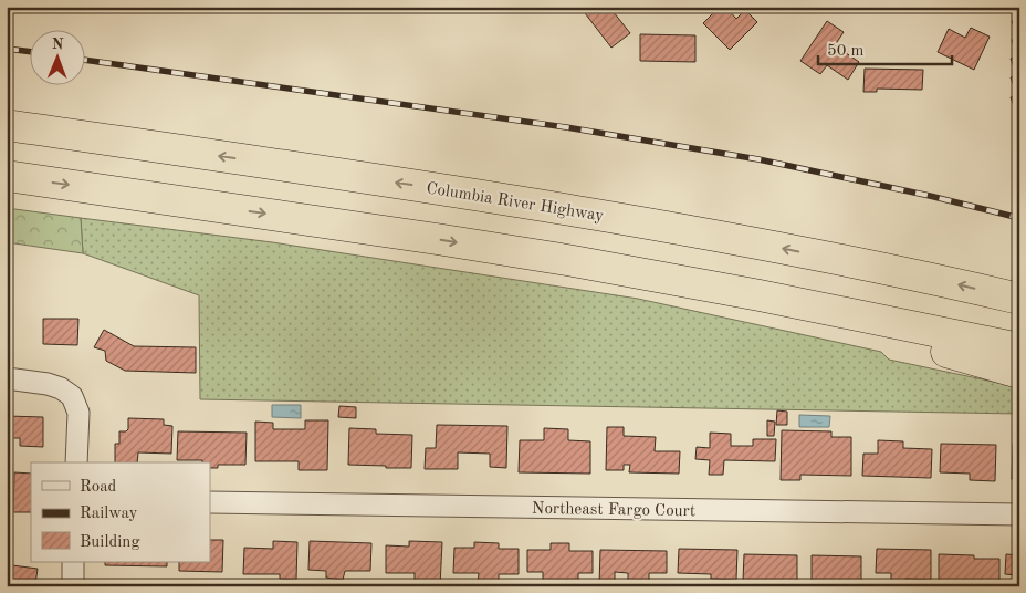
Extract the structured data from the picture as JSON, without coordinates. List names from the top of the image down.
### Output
{
  "streets": {
    "highway": ["Columbia River Highway"],
    "street": ["Northeast Fargo Court"]
  },
  "legend": ["Road", "Railway", "Building"],
  "scale_bar": "50 m",
  "north": "top"
}
